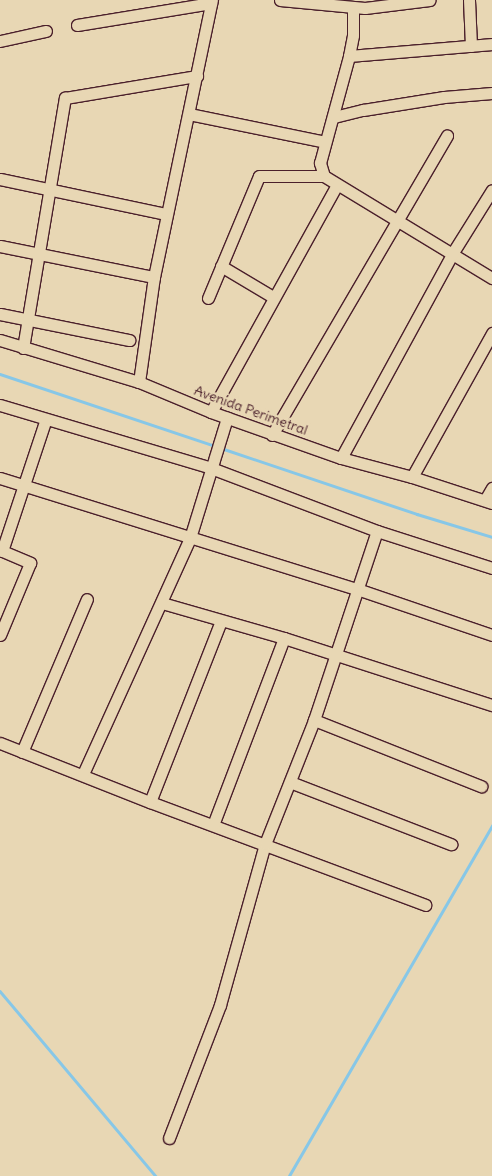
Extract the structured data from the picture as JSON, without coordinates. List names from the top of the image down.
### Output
{
  "streets": {
    "street": ["Avenida Perimetral"]
  }
}
